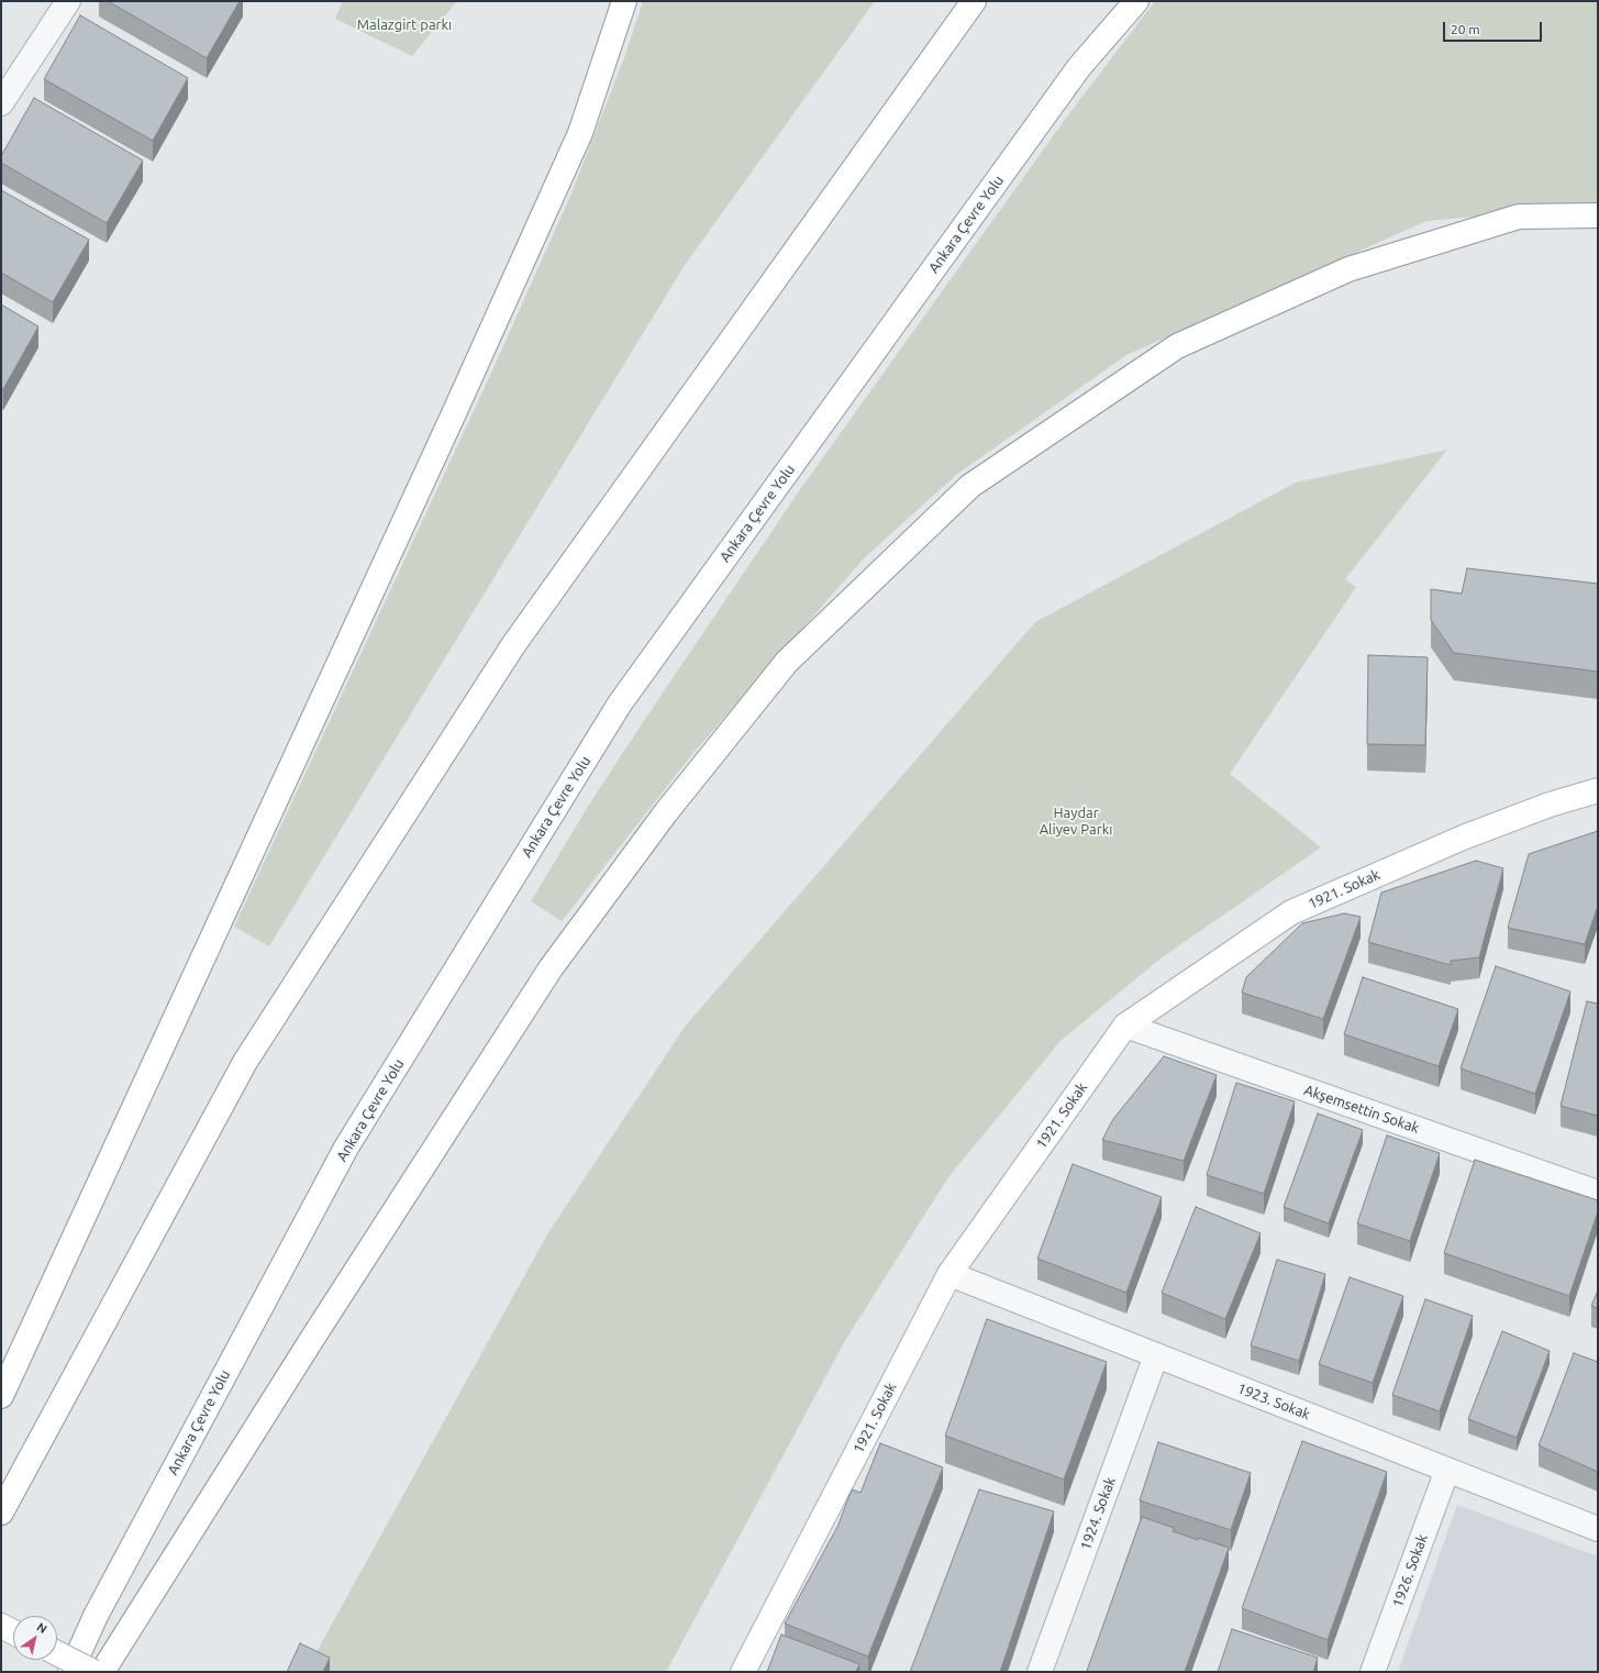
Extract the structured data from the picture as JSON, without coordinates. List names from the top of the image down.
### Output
{
  "streets": {
    "main road": ["Ankara Çevre Yolu", "1921. Sokak"],
    "street": [
      "Akşemsettin Sokak",
      "1923. Sokak",
      "1924. Sokak",
      "1926. Sokak"
    ]
  },
  "crossings": [
    ["1921. Sokak", "Akşemsettin Sokak"],
    ["1921. Sokak", "1923. Sokak"],
    ["1923. Sokak", "1924. Sokak"],
    ["1923. Sokak", "1926. Sokak"]
  ],
  "parks": ["Malazgirt parkı", "Haydar Aliyev Parkı"],
  "scale_bar": "20 m",
  "north": "top right"
}
